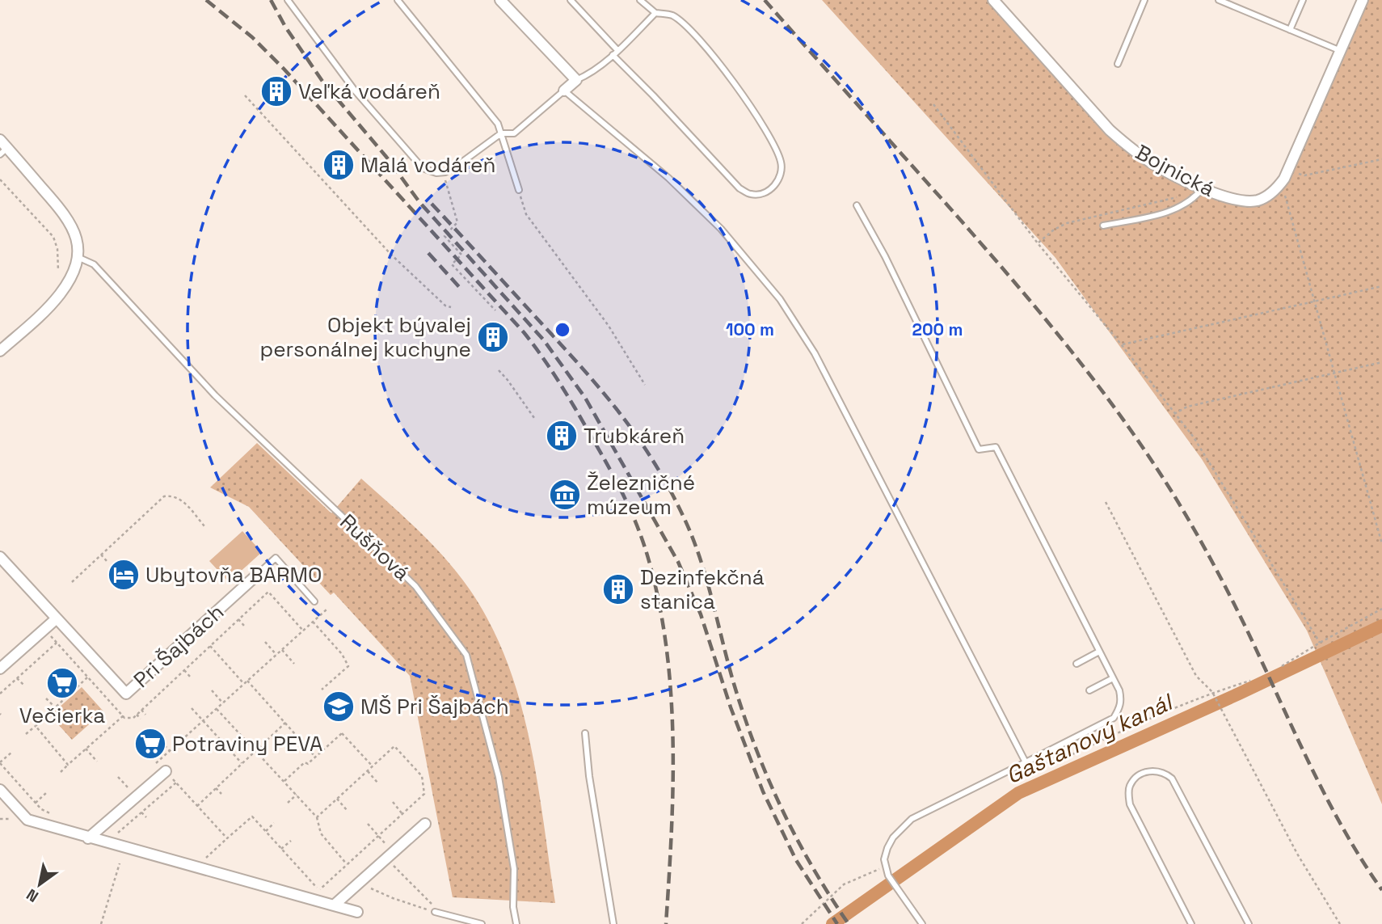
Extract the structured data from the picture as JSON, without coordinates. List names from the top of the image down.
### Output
{
  "streets": {
    "street": ["Bojnická", "Pri Šajbách"],
    "lane": ["Rušňová"]
  },
  "water": ["Gaštanový kanál"],
  "places": {
    "building": [
      "Veľká vodáreň",
      "Malá vodáreň",
      "Objekt bývalej personálnej kuchyne",
      "Trubkáreň",
      "Dezinfekčná stanica"
    ],
    "museum": ["Železničné múzeum"],
    "hotel": ["Ubytovňa BARMO"],
    "supermarket": ["Večierka", "Potraviny PEVA"],
    "school or university": ["MŠ Pri Šajbách"]
  },
  "north": "bottom left",
  "rings": ["100 m", "200 m"]
}
